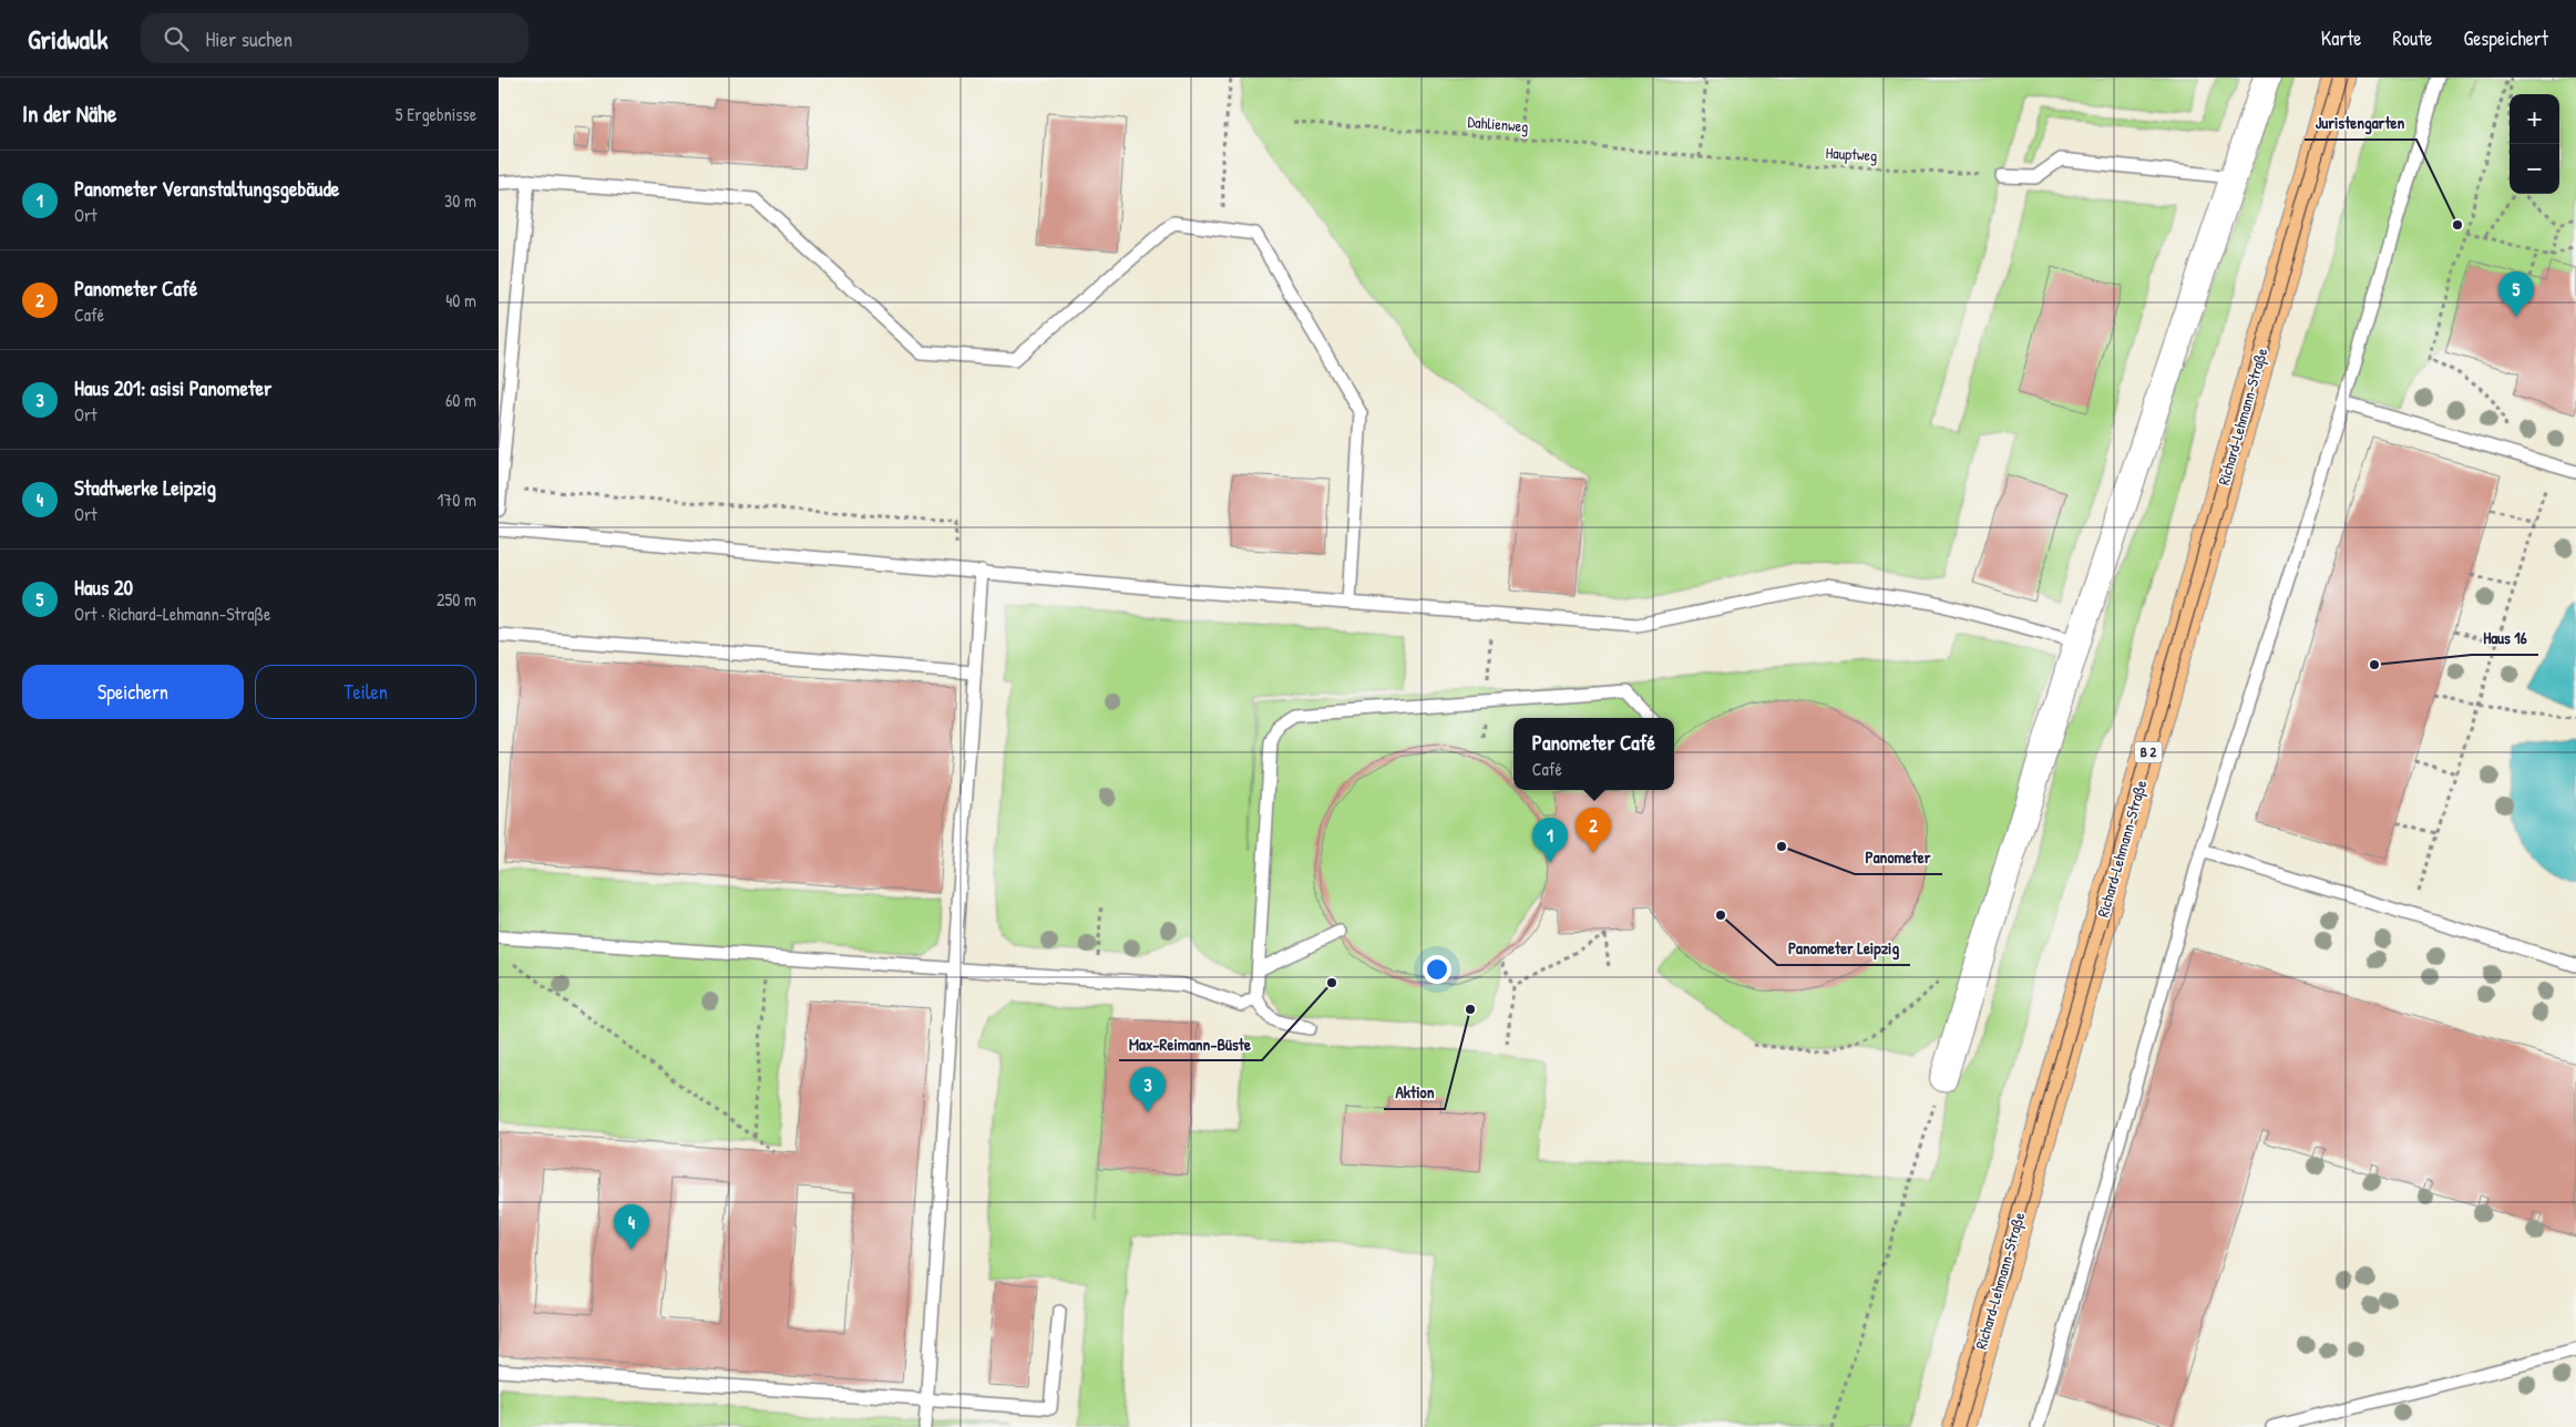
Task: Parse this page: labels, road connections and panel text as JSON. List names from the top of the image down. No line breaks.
{"streets":{"main road":["Richard-Lehmann-Straße","B 2"],"path":["Dahlienweg","Hauptweg"]},"crossings":[["Dahlienweg","Hauptweg"]],"places":["Juristengarten","Haus 16","Panometer","Panometer Leipzig","Max-Reimann-Büste","Aktion"],"page":{"header":"Gridwalk","search":"Hier suchen","nav":["Karte","Route","Gespeichert"],"heading":["In der Nähe","5 Ergebnisse"],"map_buttons":["+","−"],"list":[{"mark":"1","name":"Panometer Veranstaltungsgebäude","note":"Ort","value":"30 m"},{"mark":"2","name":"Panometer Café","note":"Café","value":"40 m"},{"mark":"3","name":"Haus 201: asisi Panometer","note":"Ort","value":"60 m"},{"mark":"4","name":"Stadtwerke Leipzig","note":"Ort","value":"170 m"},{"mark":"5","name":"Haus 20","note":"Ort · Richard-Lehmann-Straße","value":"250 m"}],"pins":["5","2","1","3","4"],"buttons":["Speichern","Teilen"],"popup":["Panometer Café","Café"]}}
